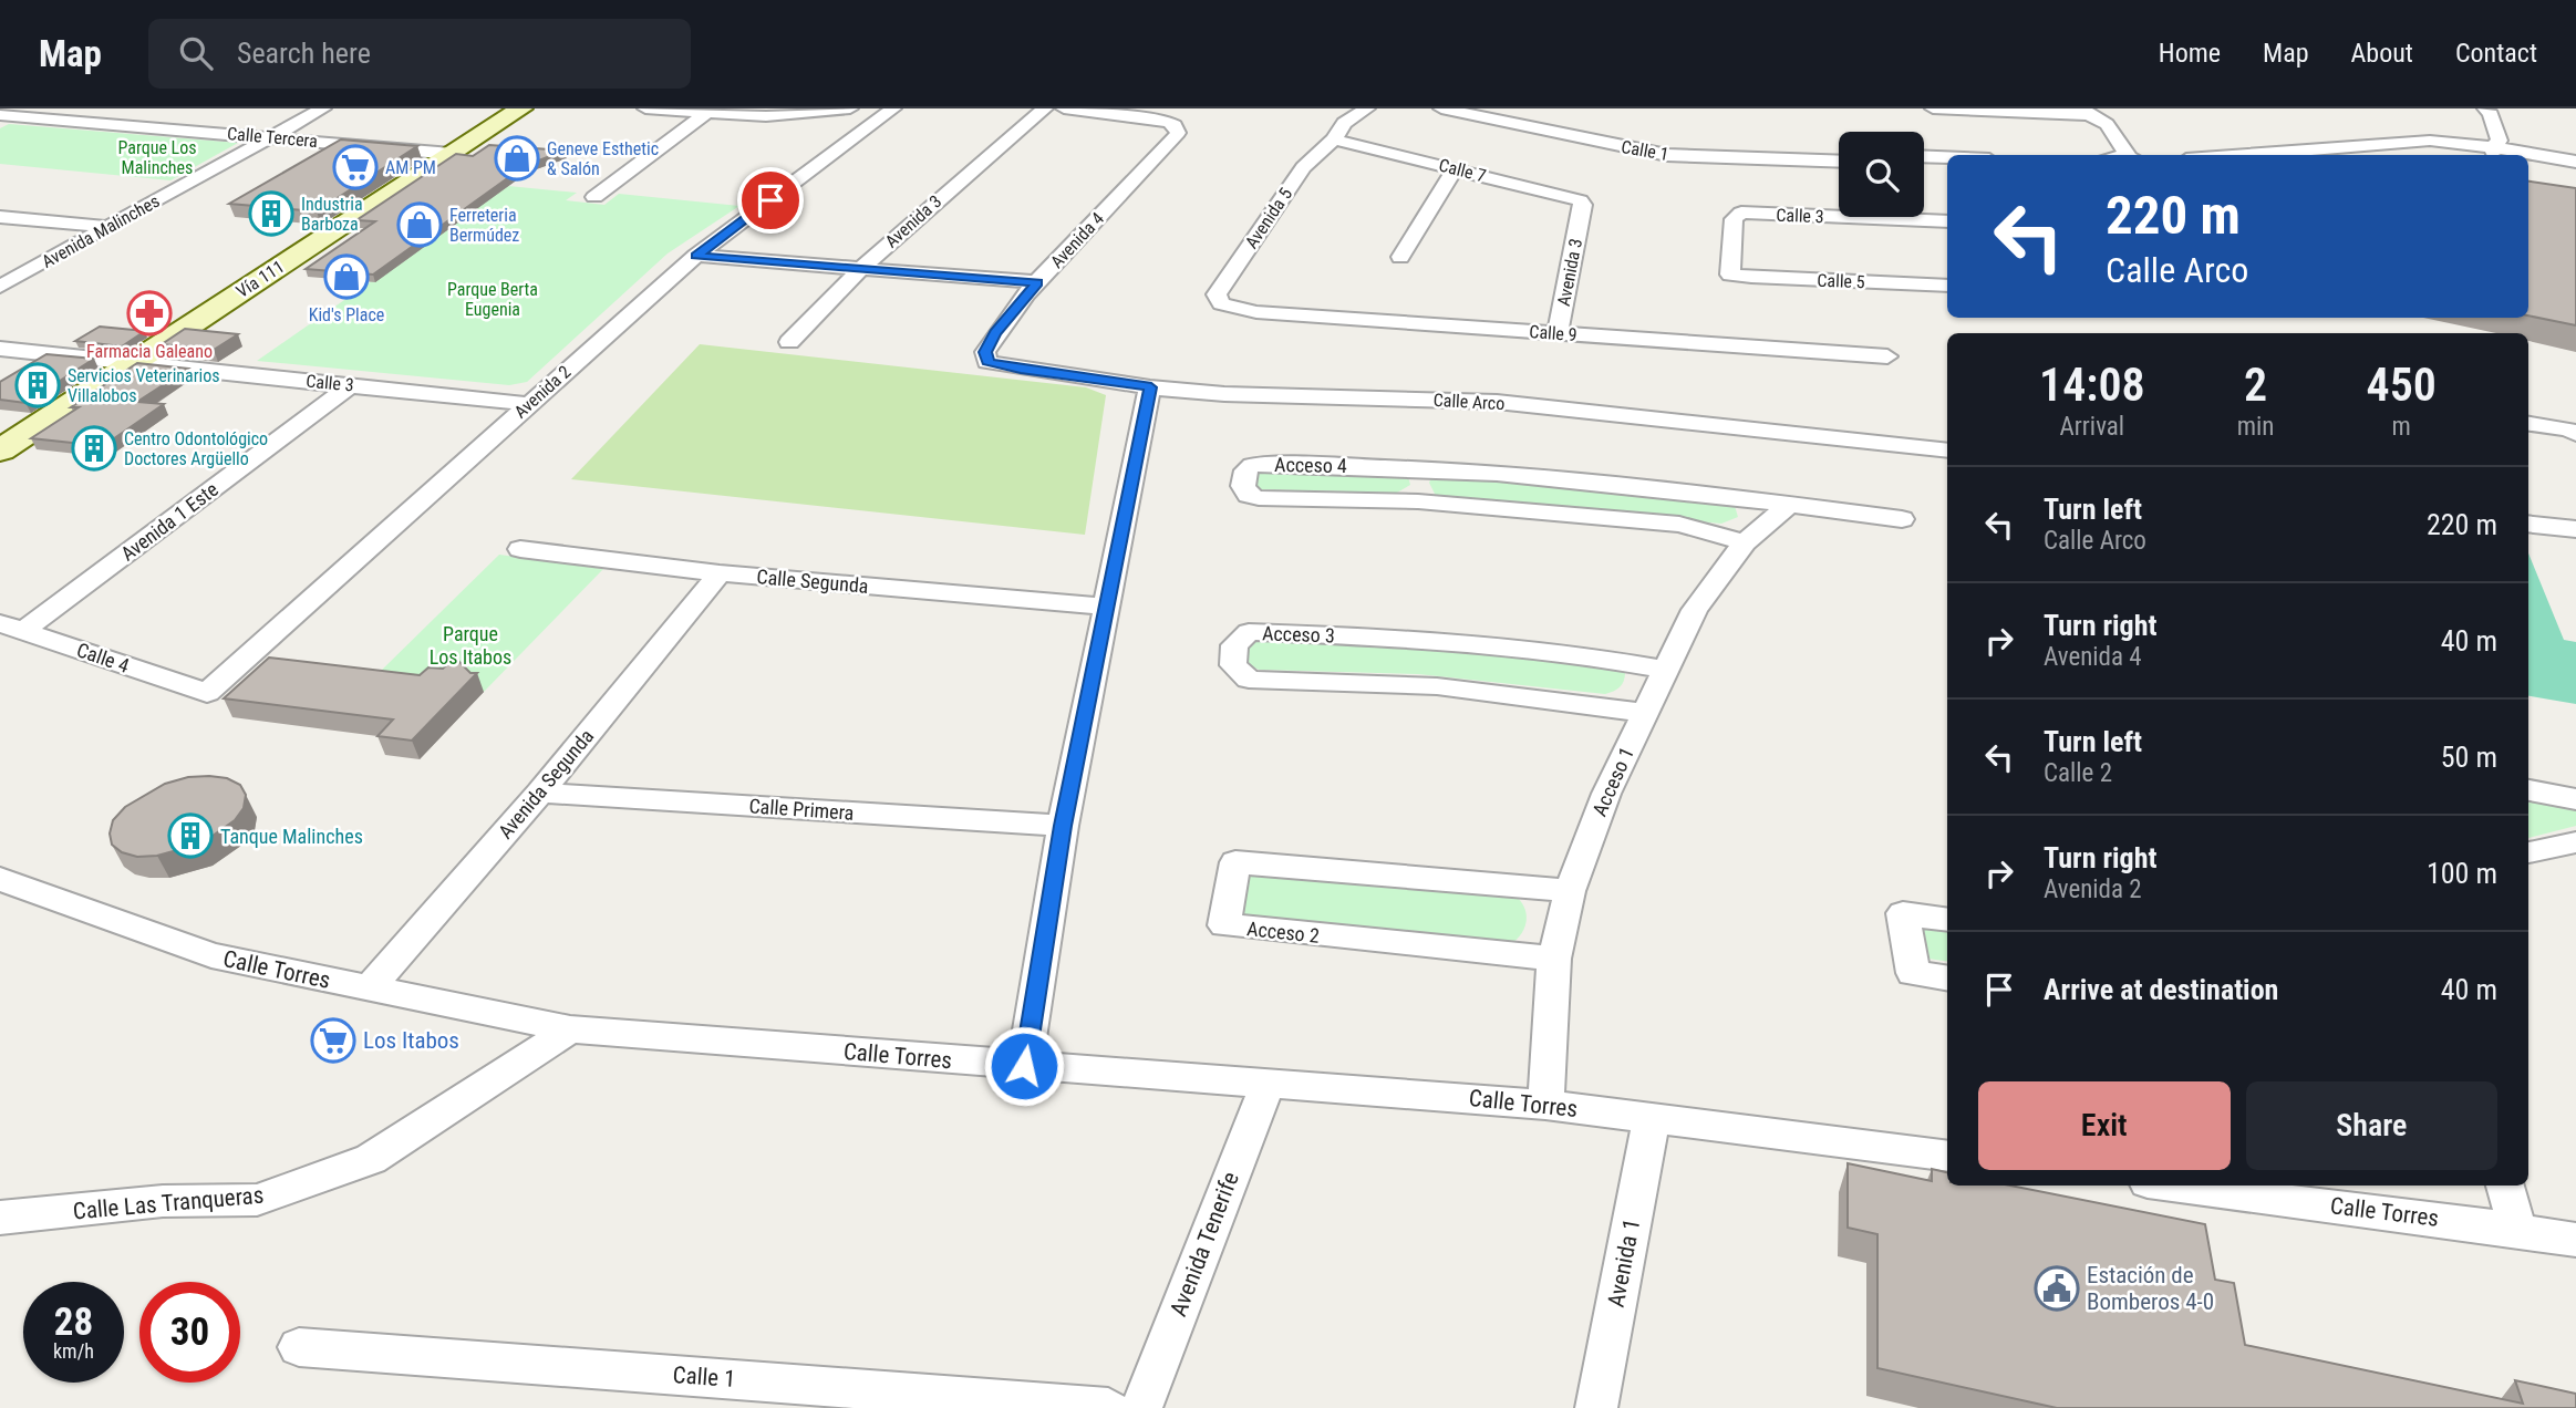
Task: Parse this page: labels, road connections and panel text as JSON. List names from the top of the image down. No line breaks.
{"streets":{"main road":["Vía 111"],"street":["Calle Tercera","Calle 1","Calle 7","Calle 3","Avenida 5","Avenida 3","Avenida Malinches","Avenida 4","Calle 5","Calle 9","Avenida 2","Calle Arco","Acceso 4","Avenida 1 Este","Calle Segunda","Acceso 3","Calle 4","Acceso 1","Avenida Segunda","Calle Primera","Acceso 2","Calle Torres","Calle Las Tranqueras","Avenida Tenerife","Avenida 1"]},"crossings":[["Calle Tercera","Avenida Malinches"],["Calle Tercera","Vía 111"],["Calle 7","Avenida 5"],["Calle 7","Avenida 3"],["Calle 3","Vía 111"],["Calle 3","Avenida 2"],["Calle 3","Avenida 1 Este"],["Avenida 5","Calle 9"],["Avenida 3","Calle 9"],["Avenida 4","Calle Arco"],["Avenida 2","Calle 4"],["Acceso 4","Acceso 1"],["Avenida 1 Este","Calle 4"],["Calle Segunda","Avenida Segunda"],["Acceso 3","Acceso 1"],["Acceso 1","Acceso 2"],["Acceso 1","Calle Torres"],["Avenida Segunda","Calle Primera"],["Avenida Segunda","Calle Torres"],["Calle Torres","Calle Las Tranqueras"],["Calle Torres","Avenida Tenerife"],["Calle Torres","Avenida 1"]],"parks":["Parque Los Malinches","Parque Berta Eugenia","Parque Los Itabos"],"places":{"shop":["Geneve Esthetic & Salón","Ferreteria Bermúdez","Kid's Place"],"supermarket":["AM PM","Los Itabos"],"building":["Industria Barboza","Servicios Veterinarios Villalobos","Centro Odontológico Doctores Argüello","Tanque Malinches"],"pharmacy":["Farmacia Galeano"],"public building":["Estación de Bomberos 4-0"]},"page":{"header":"Map","search":"Search here","nav":["Home","Map","About","Contact"],"turn":["220 m","Calle Arco"],"eta":["14:08","Arrival","2","min","450","m"],"list":[{"name":"Turn left","note":"Calle Arco","value":"220 m"},{"name":"Turn right","note":"Avenida 4","value":"40 m"},{"name":"Turn left","note":"Calle 2","value":"50 m"},{"name":"Turn right","note":"Avenida 2","value":"100 m"},{"name":"Arrive at destination","value":"40 m"}],"buttons":["Exit","Share"],"speed":"28 km/h","limit":"30"}}
